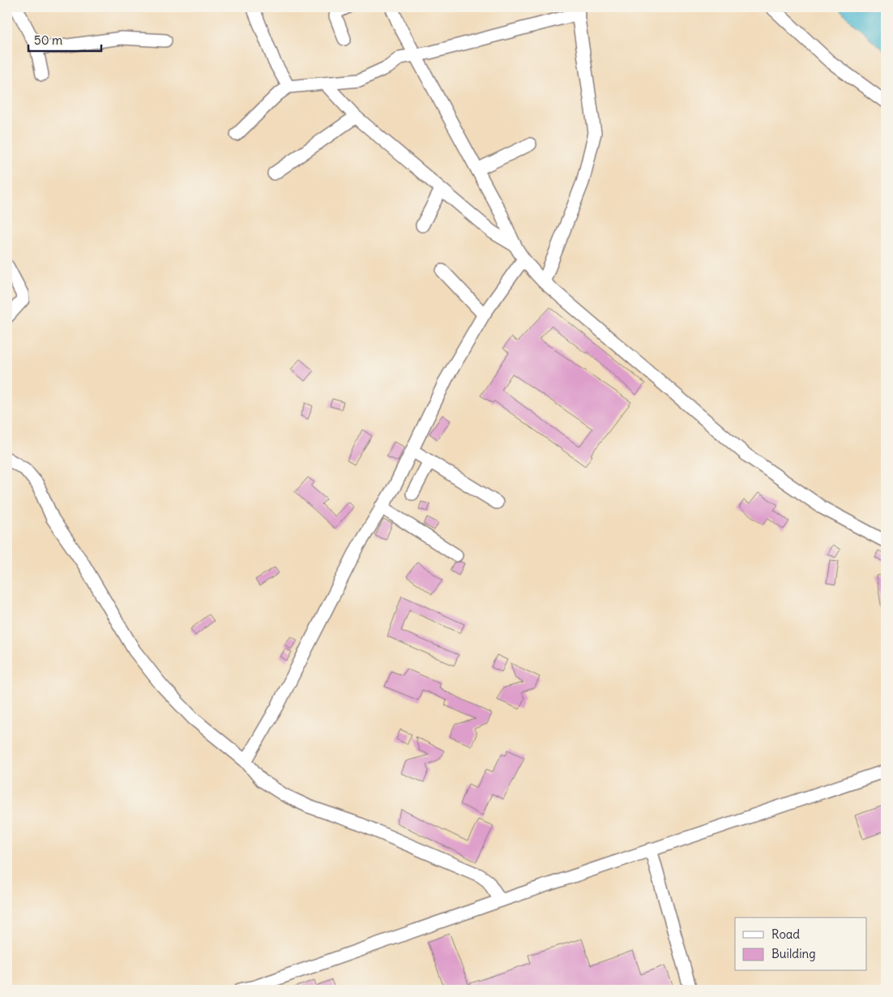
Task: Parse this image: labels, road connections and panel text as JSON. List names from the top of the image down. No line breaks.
{"legend":["Road","Building"],"scale_bar":"50 m"}
